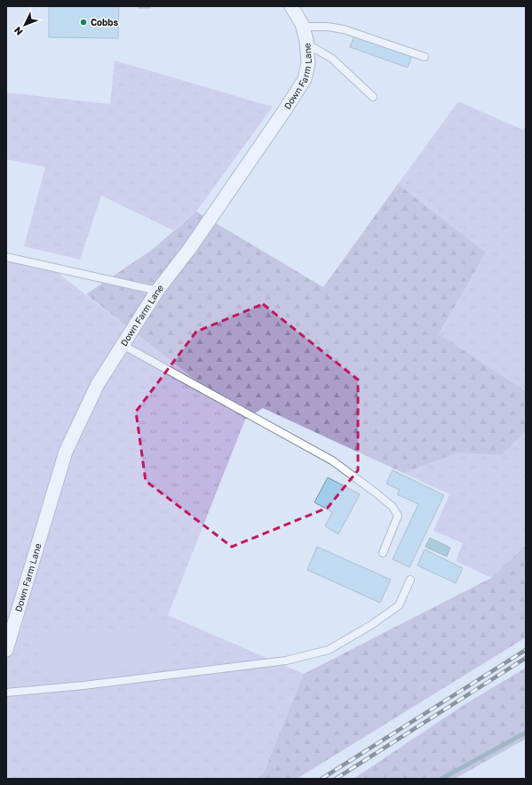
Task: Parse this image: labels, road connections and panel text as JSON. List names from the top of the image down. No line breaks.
{"streets":{"street":["Down Farm Lane"]},"places":["Cobbs"],"north":"bottom left"}
